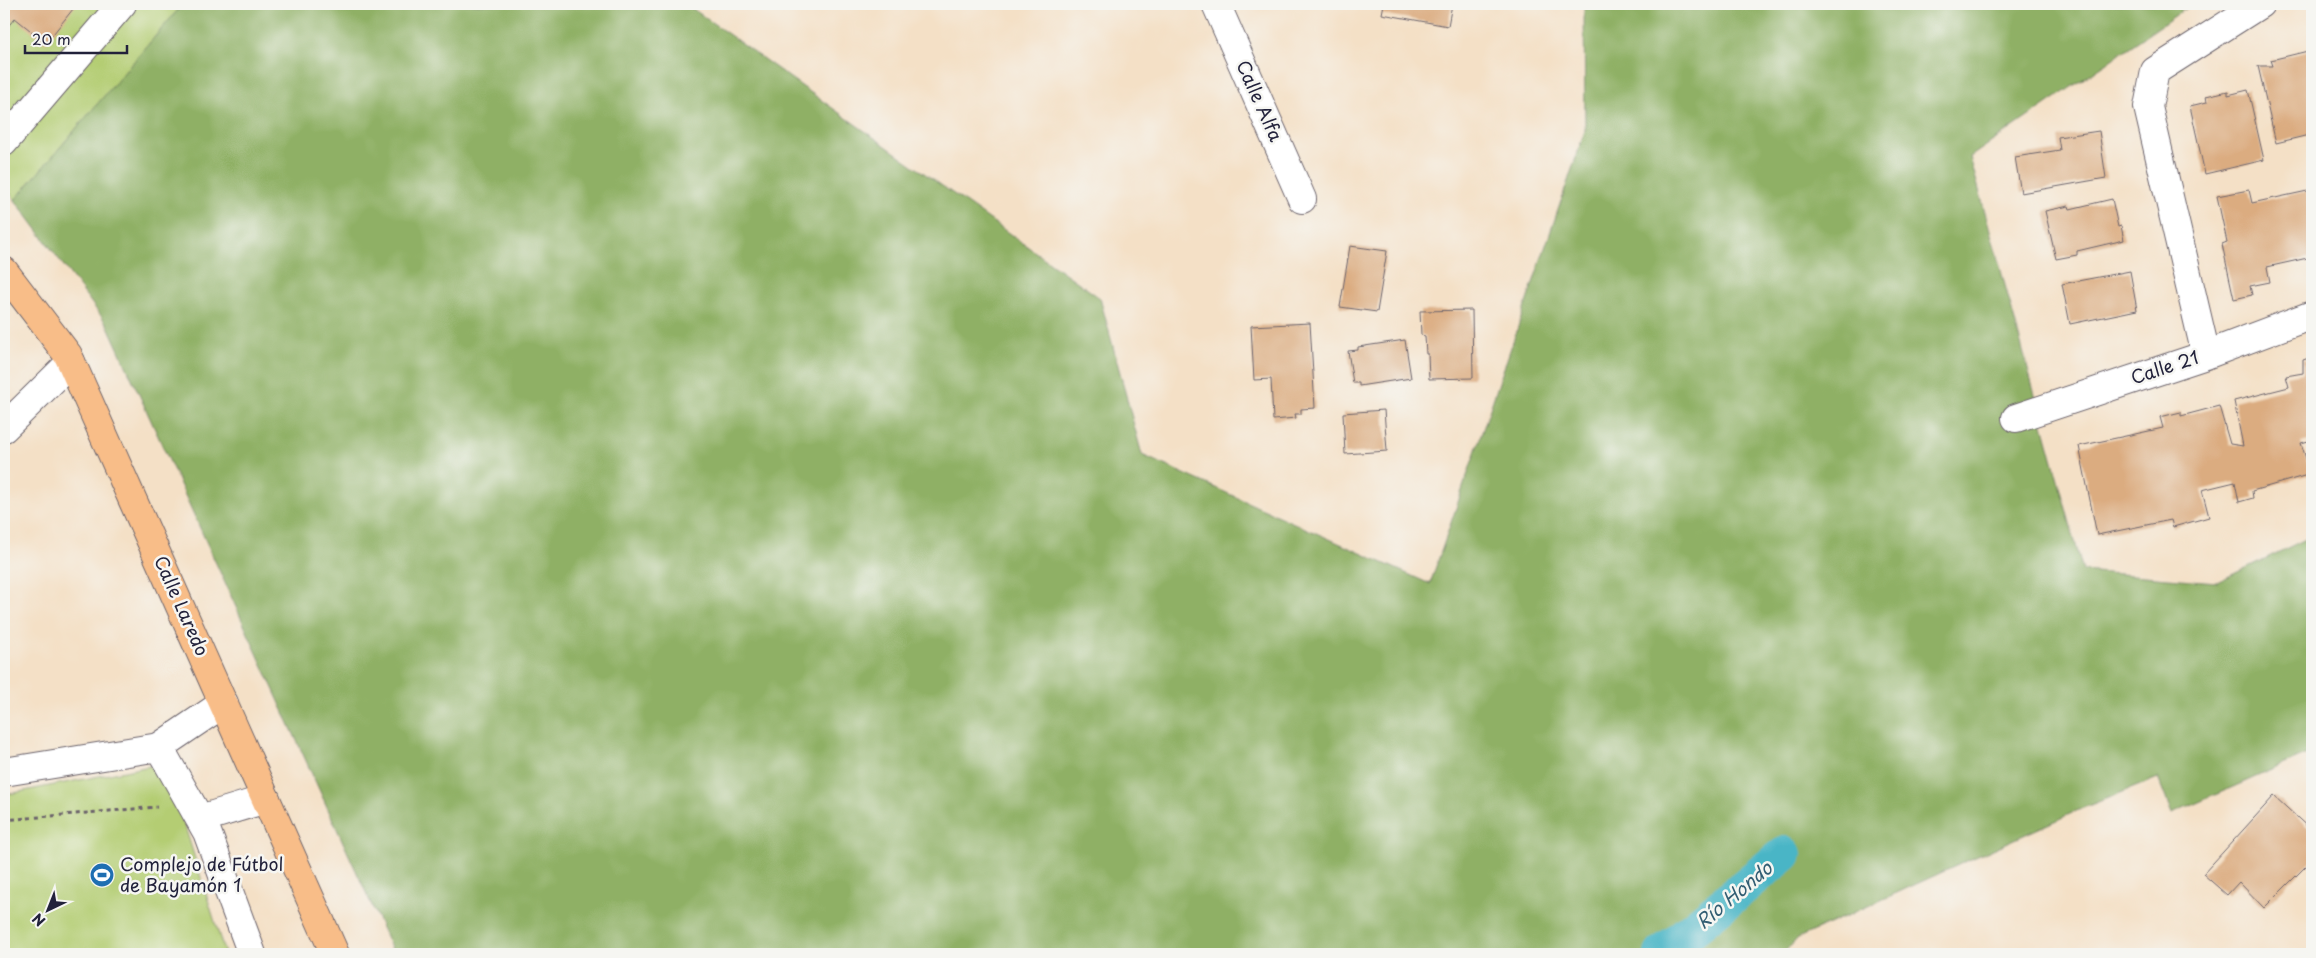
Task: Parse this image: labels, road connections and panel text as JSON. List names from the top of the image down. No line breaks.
{"streets":{"main road":["Calle Laredo"],"street":["Calle Alfa","Calle 21"]},"water":["Río Hondo"],"places":{"sports":["Complejo de Fútbol de Bayamón 1"]},"scale_bar":"20 m","north":"bottom left"}
